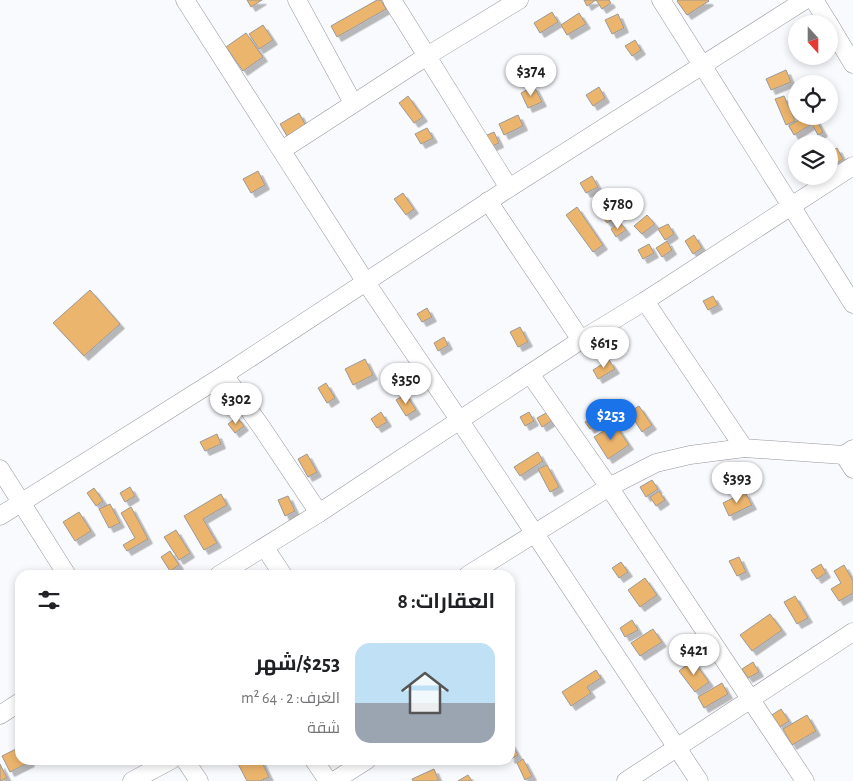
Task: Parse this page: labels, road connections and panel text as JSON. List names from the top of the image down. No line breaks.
{"north":"bottom","page":{"price":["$374","$780","$615","$350","$302","$253","$393","$421"],"heading":"العقارات: 8","list":[{"name":"$253/شهر","note":"الغرف: 2 · 64 m² · شقة"}]}}
